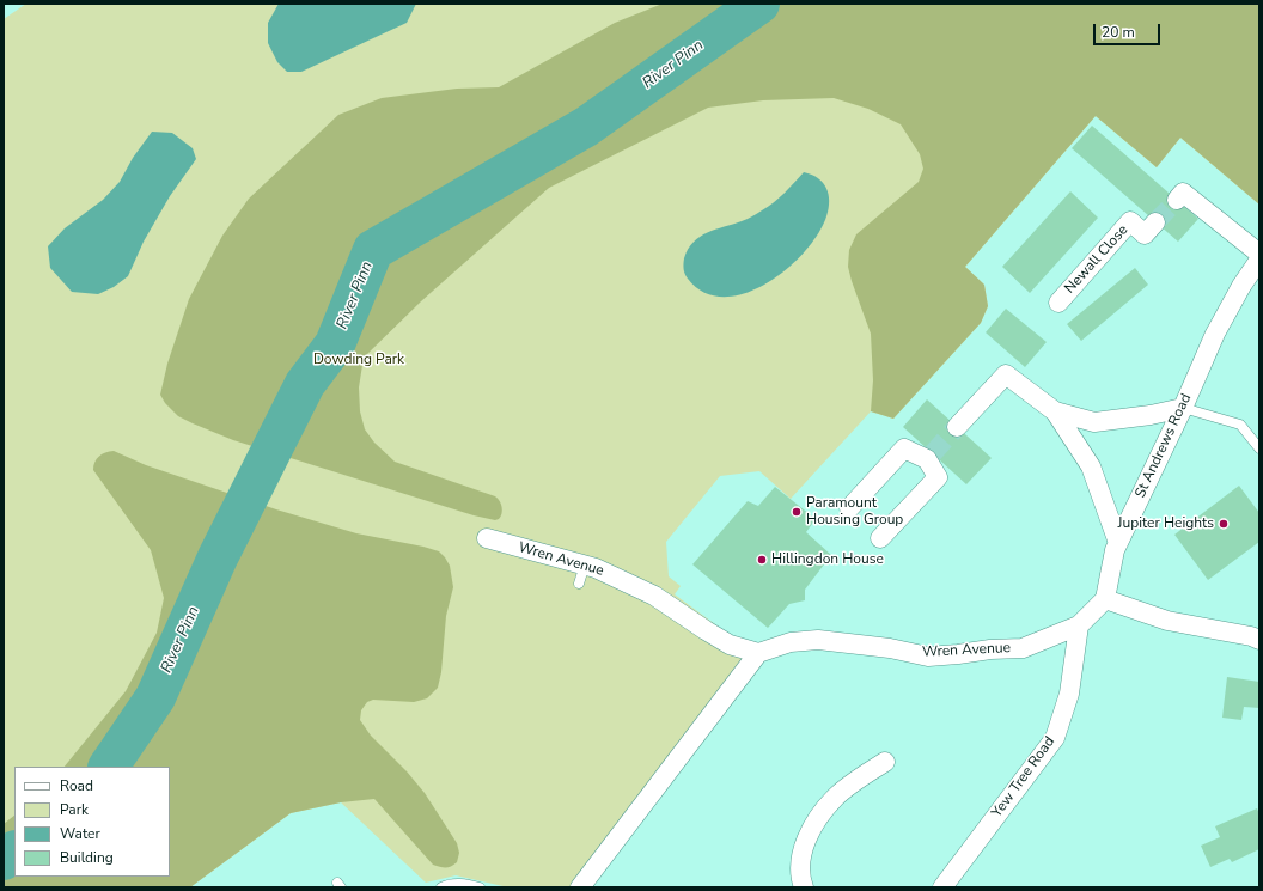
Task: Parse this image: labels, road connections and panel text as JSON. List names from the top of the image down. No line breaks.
{"streets":{"street":["Newall Close","St Andrews Road","Wren Avenue","Yew Tree Road"]},"crossings":[["St Andrews Road","Wren Avenue"],["Wren Avenue","Yew Tree Road"]],"water":["River Pinn"],"parks":["Dowding Park"],"places":["Paramount Housing Group","Jupiter Heights","Hillingdon House"],"legend":["Road","Park","Water","Building"],"scale_bar":"20 m"}
